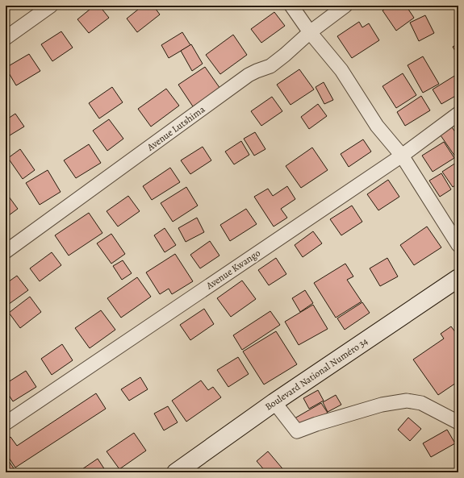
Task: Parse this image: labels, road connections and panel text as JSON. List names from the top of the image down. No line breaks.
{"streets":{"main road":["Boulevard National Numéro 34"],"street":["Avenue Lutshima","Avenue Kwango"]}}
